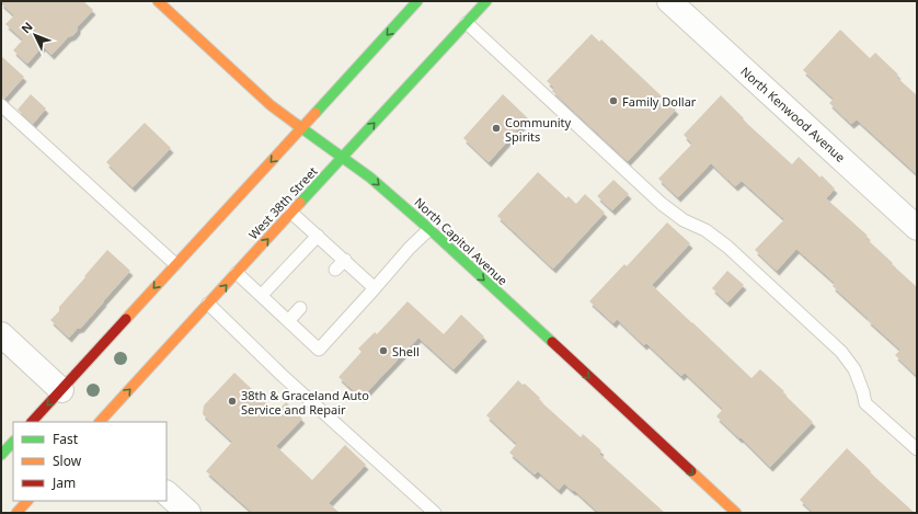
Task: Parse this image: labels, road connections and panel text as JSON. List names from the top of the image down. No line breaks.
{"streets":{"main road":["West 38th Street","North Capitol Avenue"],"street":["North Kenwood Avenue"]},"crossings":[["West 38th Street","North Capitol Avenue"]],"one_way":["North Capitol Avenue"],"places":["Family Dollar","Community Spirits","Shell","38th & Graceland Auto Service and Repair"],"legend":["Fast","Slow","Jam"],"north":"top left"}
